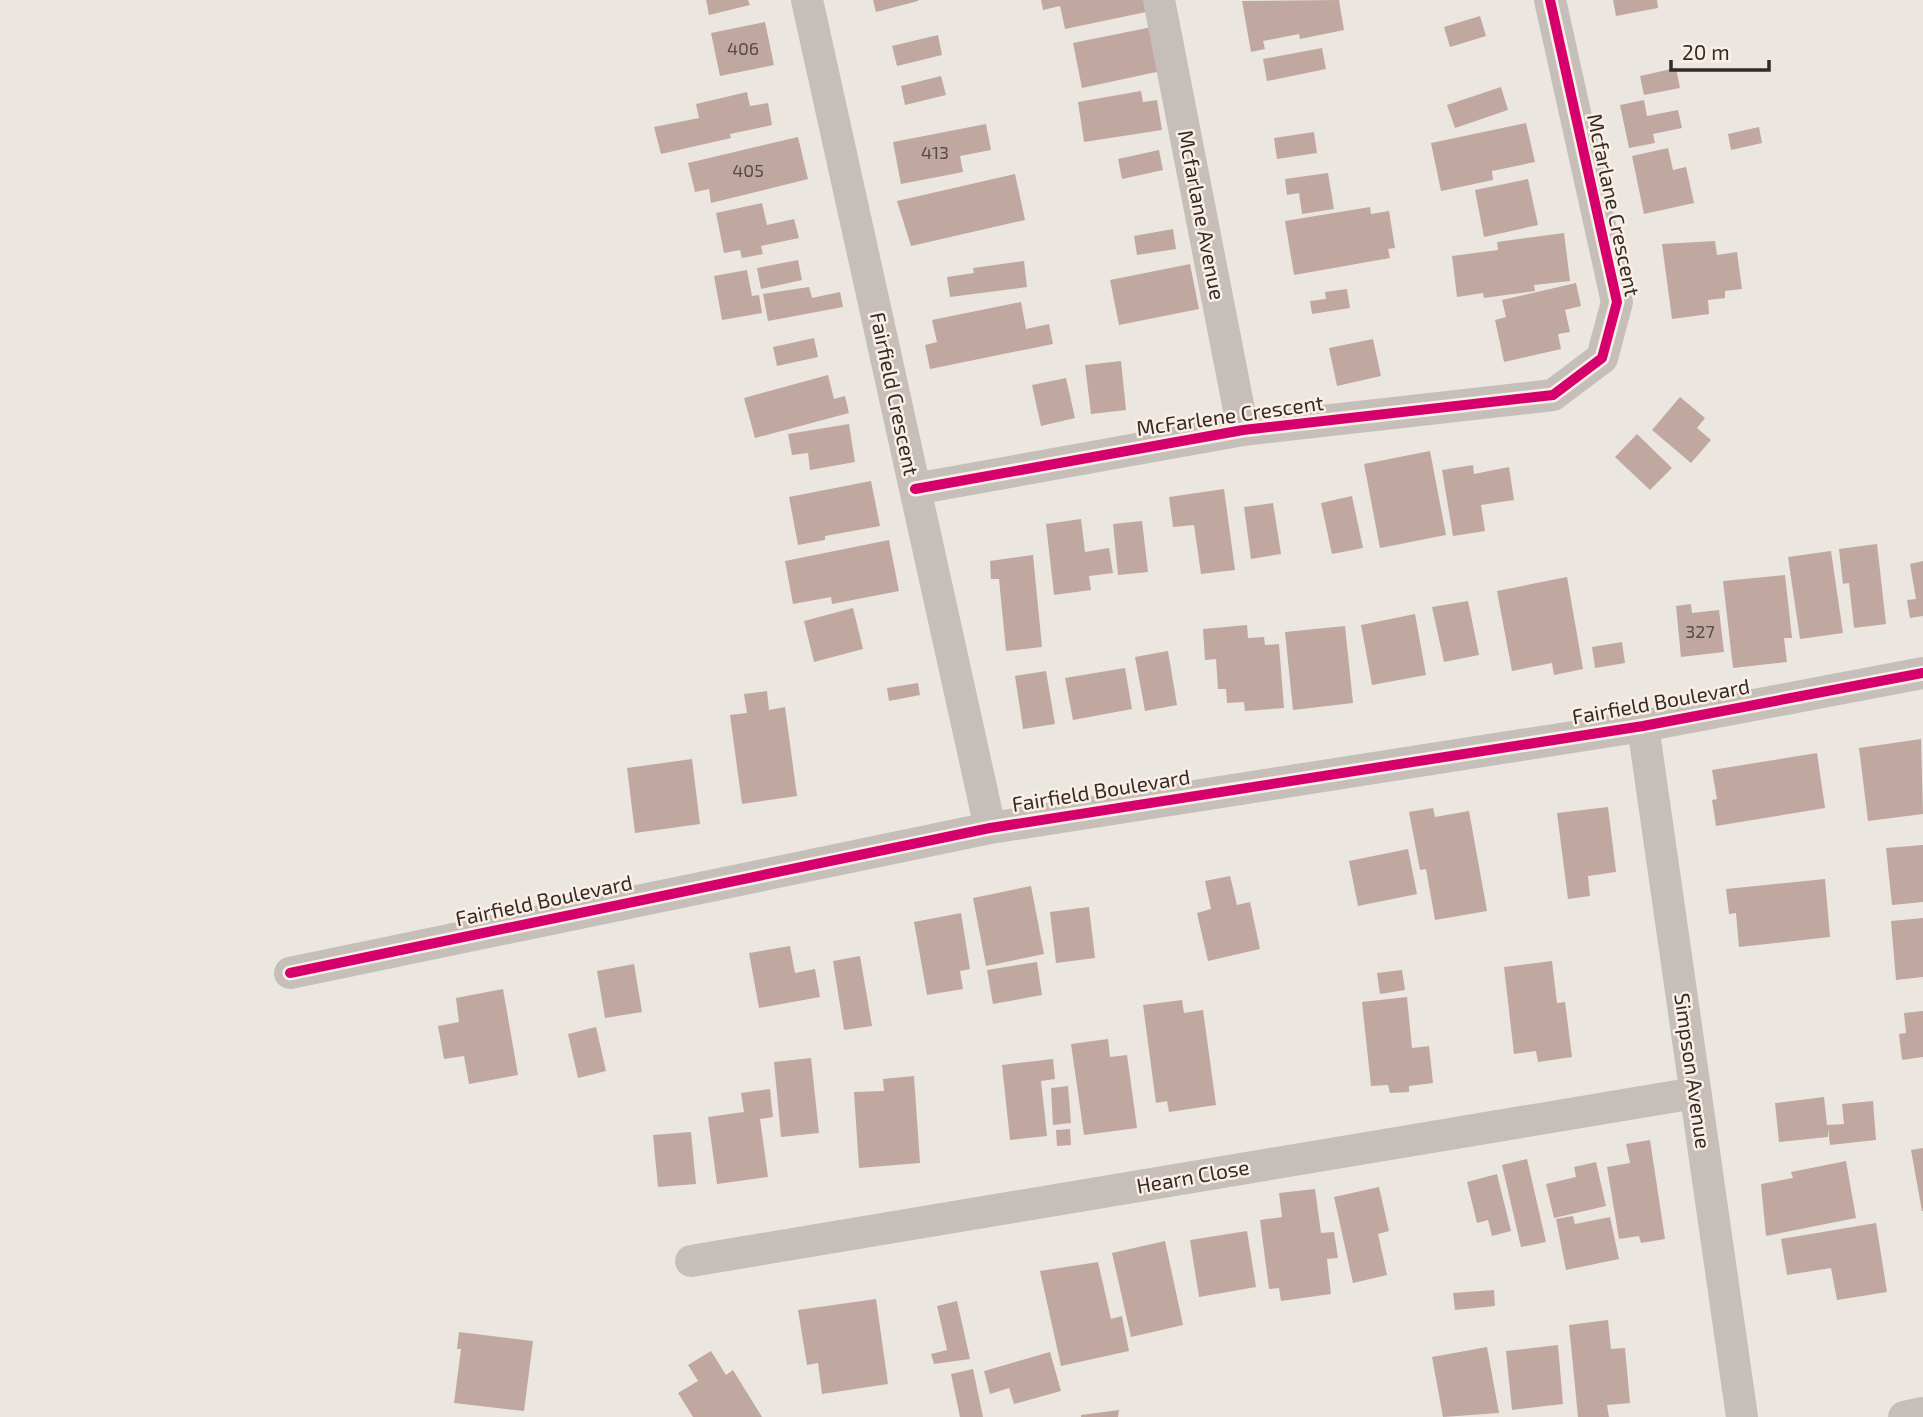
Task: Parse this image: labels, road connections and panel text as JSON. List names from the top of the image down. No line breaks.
{"streets":{"street":["Mcfarlane Crescent","Mcfarlane Avenue","Fairfield Crescent","McFarlene Crescent","Fairfield Boulevard","Simpson Avenue","Hearn Close"]},"crossings":[["Mcfarlane Crescent","McFarlene Crescent"],["Mcfarlane Avenue","McFarlene Crescent"],["Fairfield Crescent","McFarlene Crescent"],["Fairfield Crescent","Fairfield Boulevard"],["Fairfield Boulevard","Simpson Avenue"],["Simpson Avenue","Hearn Close"]],"house_numbers":["406","413","405","327"],"scale_bar":"20 m"}
